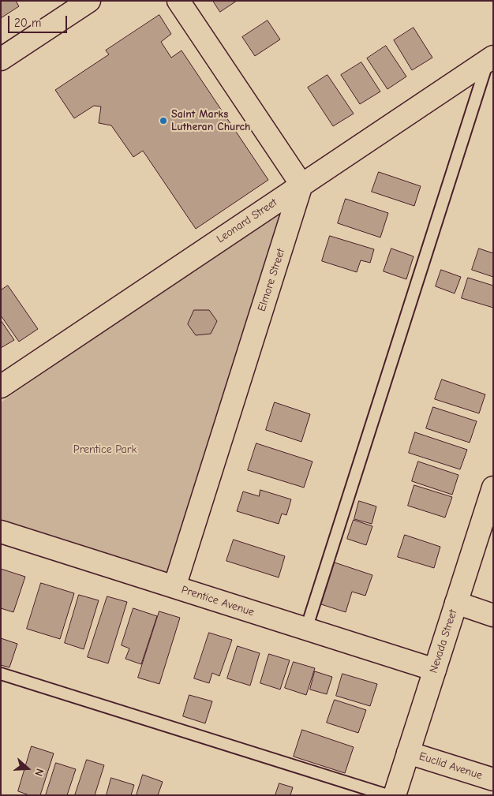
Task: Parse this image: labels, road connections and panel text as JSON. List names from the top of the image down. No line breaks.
{"streets":{"street":["Leonard Street","Elmore Street","Prentice Avenue","Nevada Street","Euclid Avenue"]},"crossings":[["Leonard Street","Elmore Street"],["Elmore Street","Prentice Avenue"],["Prentice Avenue","Nevada Street"],["Nevada Street","Euclid Avenue"]],"parks":["Prentice Park"],"places":["Saint Marks Lutheran Church"],"scale_bar":"20 m","north":"right"}
